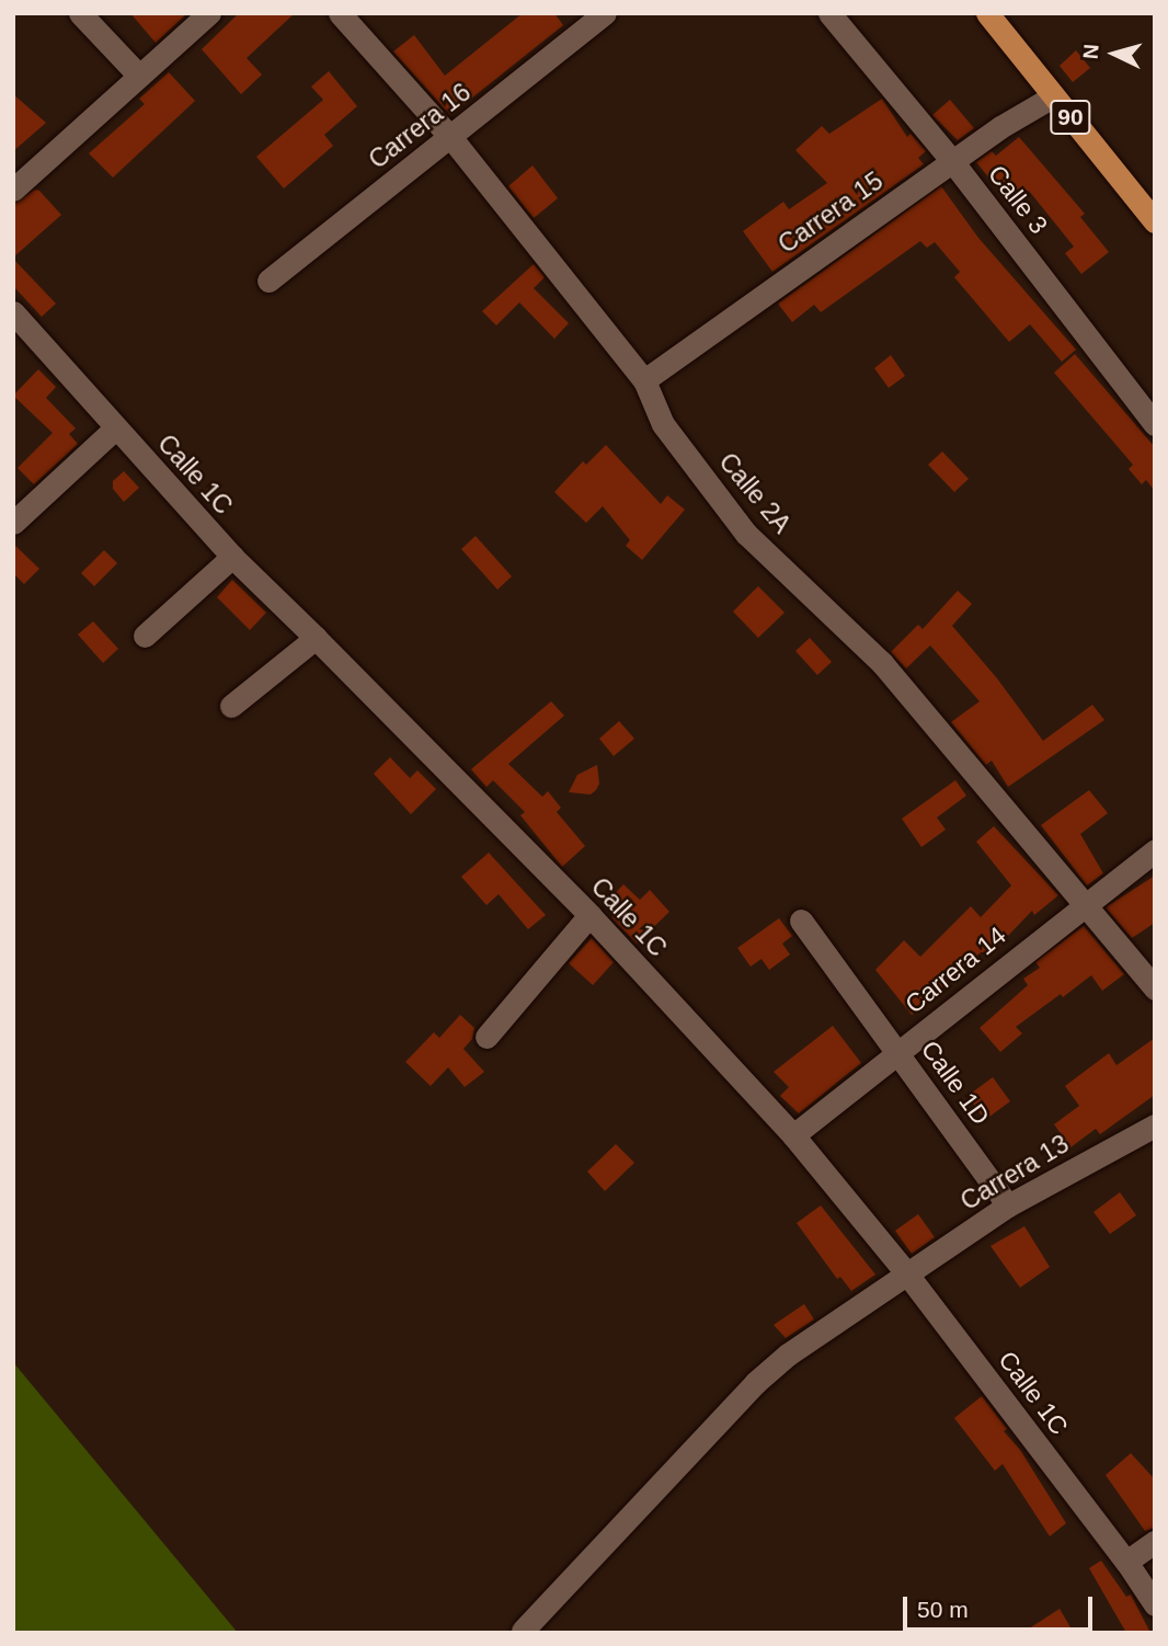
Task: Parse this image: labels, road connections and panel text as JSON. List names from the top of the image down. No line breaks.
{"streets":{"highway":["90"],"street":["Carrera 16","Calle 3","Carrera 15","Calle 1C","Calle 2A","Carrera 14","Calle 1D","Carrera 13"]},"crossings":[["90","Carrera 15"],["Carrera 16","Calle 2A"],["Calle 3","Carrera 15"],["Carrera 15","Calle 2A"],["Calle 1C","Carrera 14"],["Calle 1C","Carrera 13"],["Calle 2A","Carrera 14"],["Carrera 14","Calle 1D"],["Calle 1D","Carrera 13"]],"scale_bar":"50 m","north":"left"}
